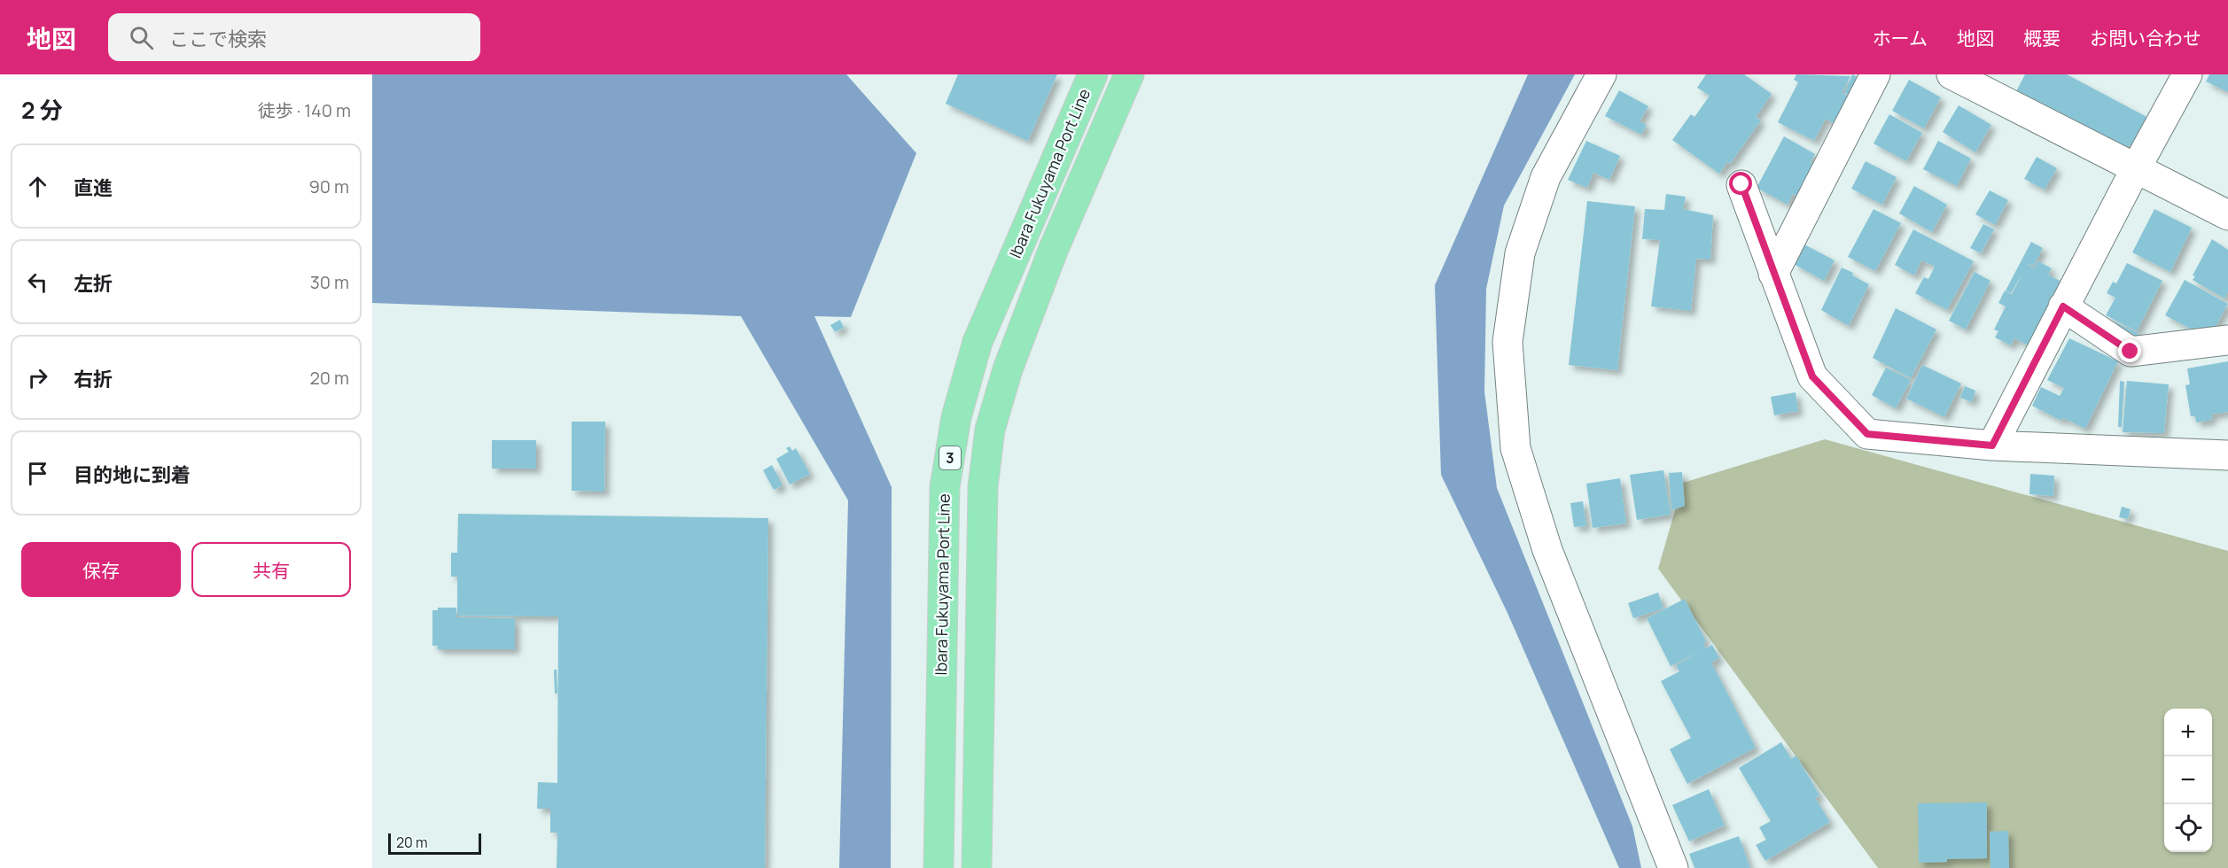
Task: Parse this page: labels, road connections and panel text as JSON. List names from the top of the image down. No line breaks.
{"streets":{"main road":["Ibara Fukuyama Port Line","3"]},"scale_bar":"20 m","page":{"header":"地図","search":"ここで検索","nav":["ホーム","地図","概要","お問い合わせ"],"heading":["2 分","徒歩 · 140 m"],"list":[["直進","90 m"],["左折","30 m"],["右折","20 m"],"目的地に到着"],"buttons":["保存","共有"],"map_buttons":["+","−"],"scale":"20 m"}}
